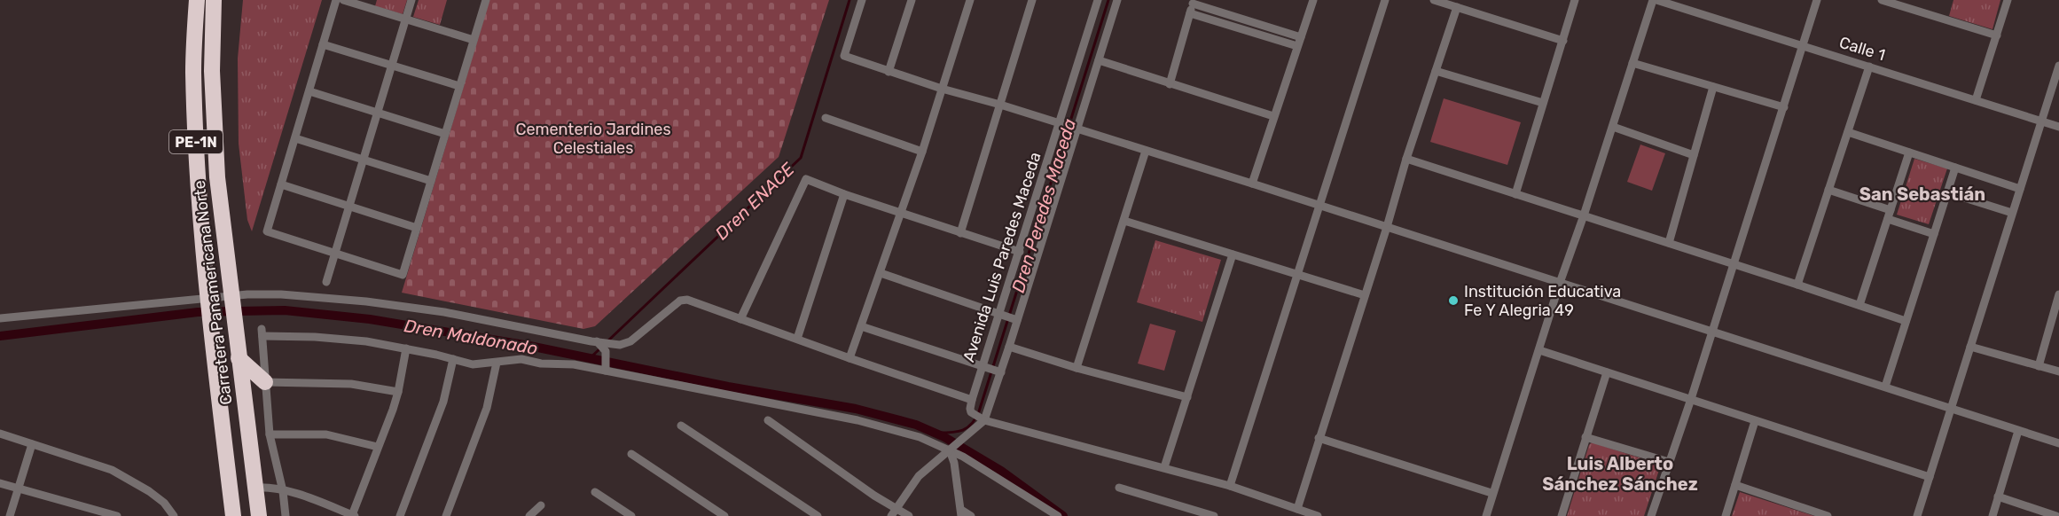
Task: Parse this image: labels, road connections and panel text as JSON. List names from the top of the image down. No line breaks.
{"streets":{"highway":["PE-1N","Carretera Panamericana Norte"],"street":["Calle 1","Avenida Luis Paredes Maceda"]},"districts":["San Sebastián","Luis Alberto Sánchez Sánchez"],"water":["Dren ENACE","Dren Peredes Maceda","Dren Maldonado"],"parks":["Cementerio Jardines Celestiales"],"places":["Institución Educativa Fe Y Alegria 49"]}
